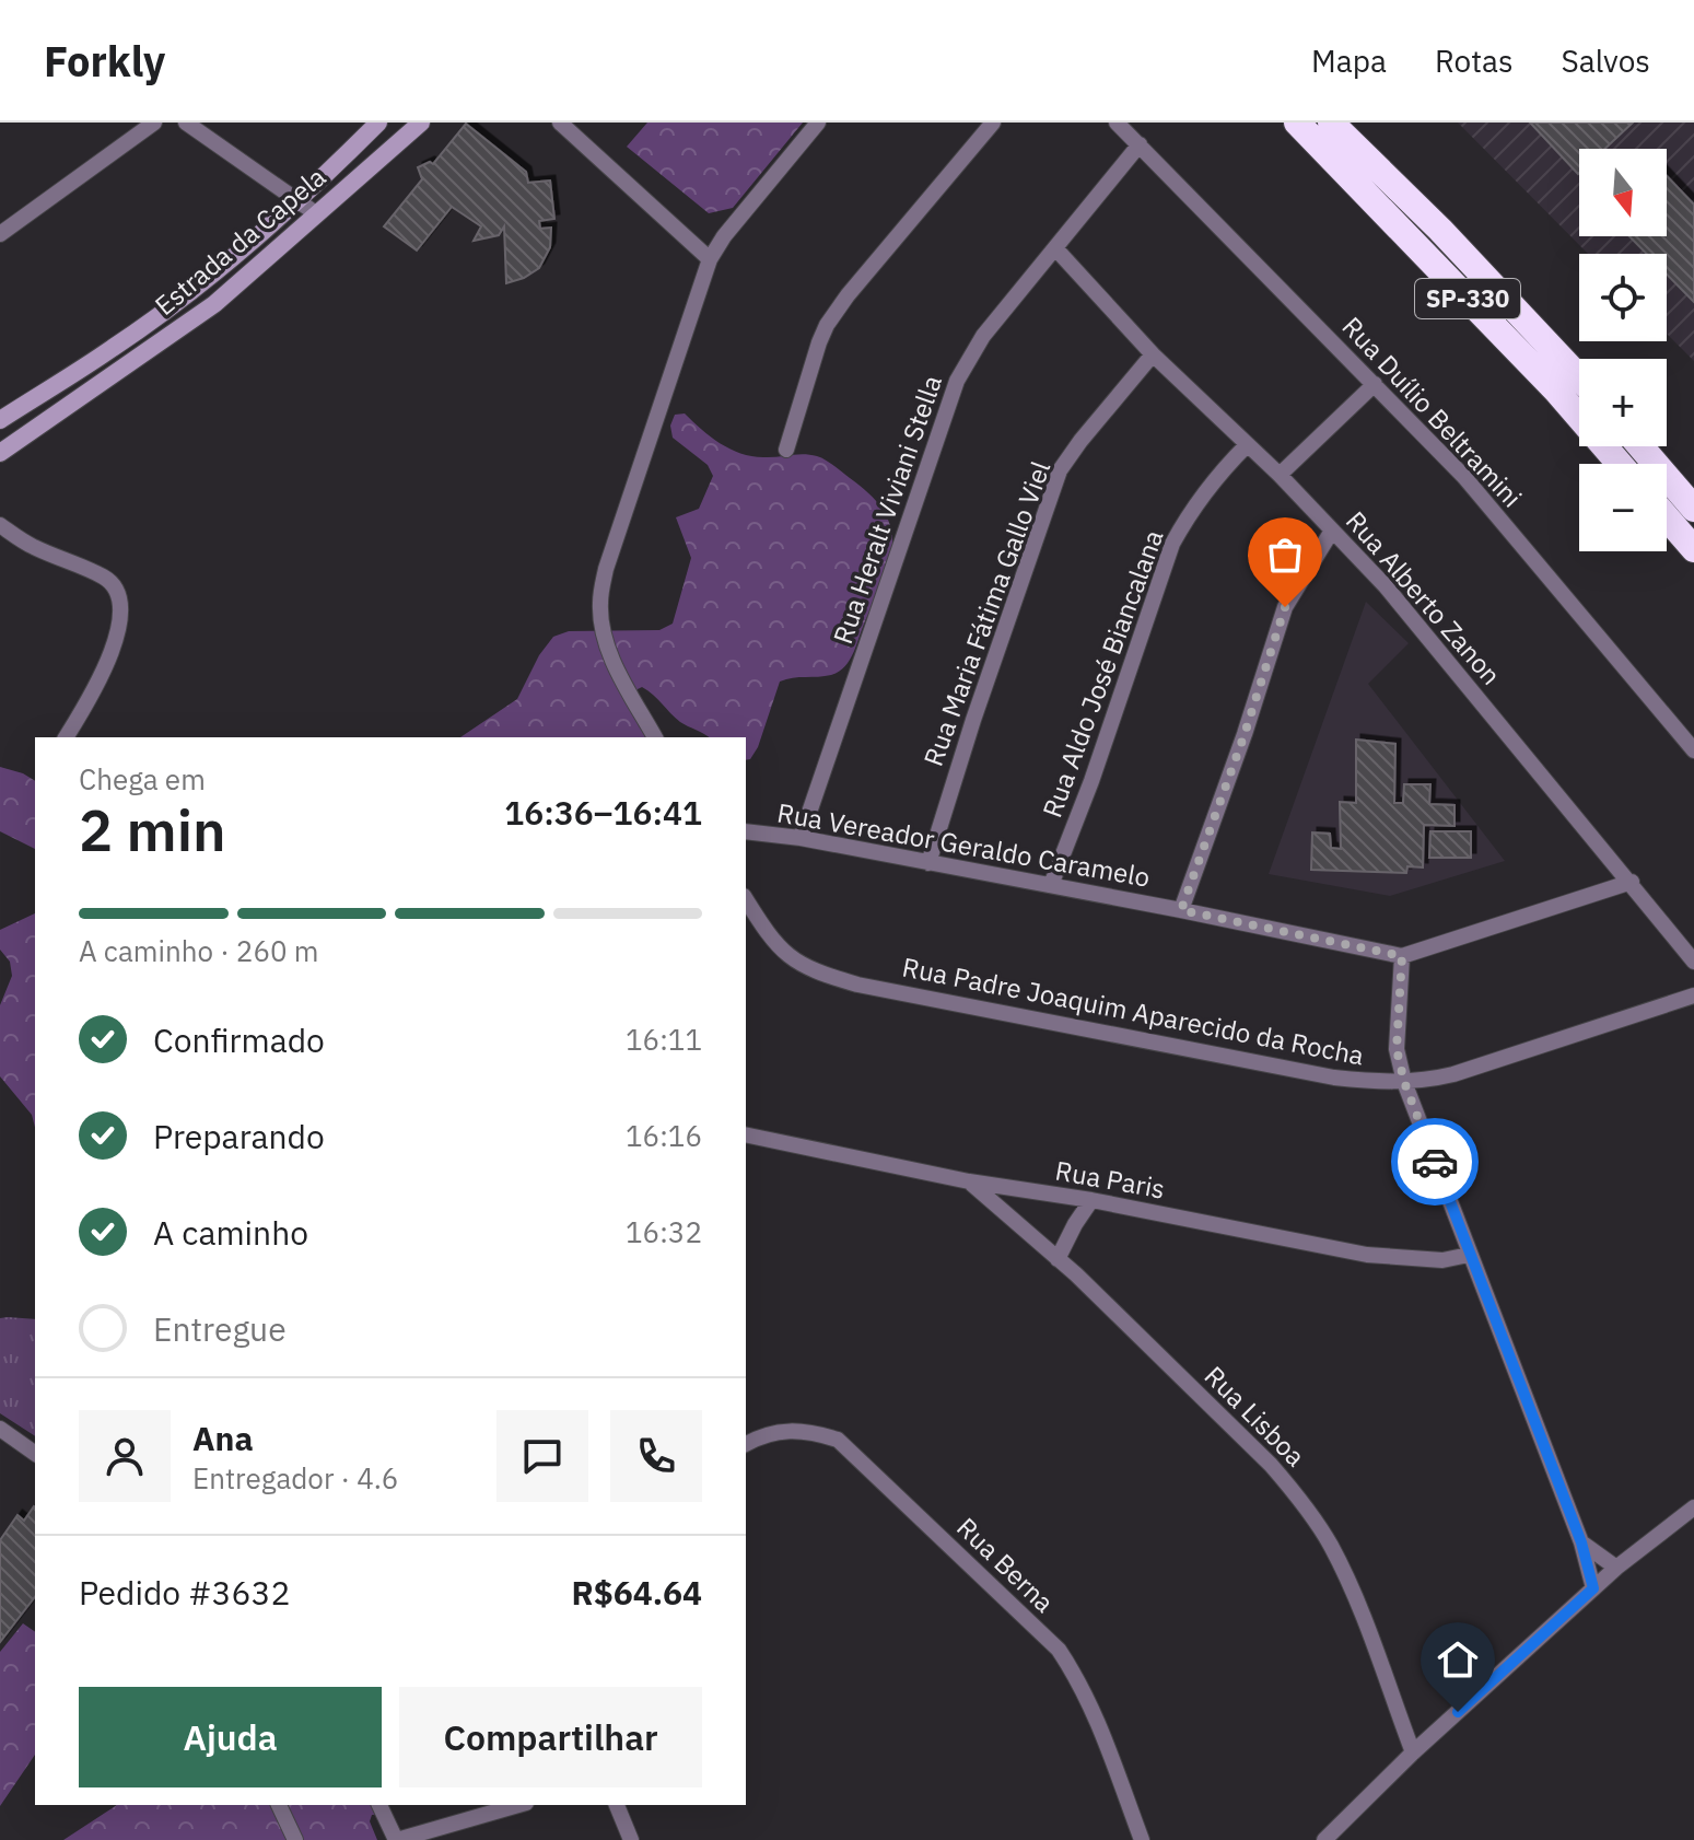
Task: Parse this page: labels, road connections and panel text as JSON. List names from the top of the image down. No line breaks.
{"streets":{"highway":["SP-330"],"main road":["Estrada da Capela"],"street":["Rua Duílio Beltramini","Rua Heralt Viviani Stella","Rua Alberto Zanon","Rua Maria Fátima Gallo Viel","Rua Aldo José Biancalana","Rua Vereador Geraldo Caramelo","Rua Padre Joaquim Aparecido da Rocha","Rua Paris","Rua Lisboa","Rua Berna"]},"crossings":[["Rua Duílio Beltramini","Rua Heralt Viviani Stella"],["Rua Heralt Viviani Stella","Rua Alberto Zanon"],["Rua Heralt Viviani Stella","Rua Vereador Geraldo Caramelo"],["Rua Alberto Zanon","Rua Maria Fátima Gallo Viel"],["Rua Alberto Zanon","Rua Aldo José Biancalana"],["Rua Alberto Zanon","Rua Vereador Geraldo Caramelo"],["Rua Maria Fátima Gallo Viel","Rua Vereador Geraldo Caramelo"],["Rua Aldo José Biancalana","Rua Vereador Geraldo Caramelo"],["Rua Paris","Rua Lisboa"]],"north":"bottom","page":{"header":"Forkly","nav":["Mapa","Rotas","Salvos"],"map_buttons":["+","−"],"heading":["2 min","Chega em","16:36–16:41"],"panel":["Ana","Entregador · 4.6","Pedido #3632","R$64.64"],"bar":"A caminho · 260 m","list":[["Confirmado","16:11"],["Preparando","16:16"],["A caminho","16:32"],"Entregue"],"buttons":["Ajuda","Compartilhar"]}}
